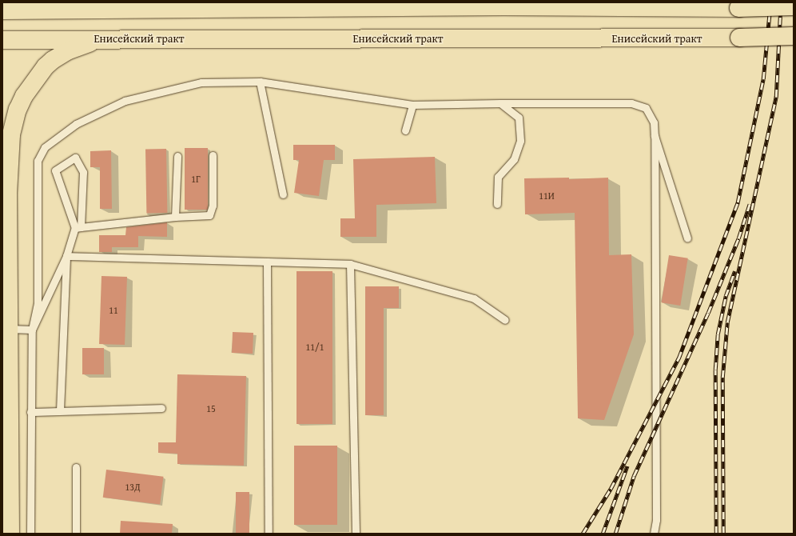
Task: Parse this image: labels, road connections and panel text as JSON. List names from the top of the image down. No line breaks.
{"streets":{"main road":["Енисейский тракт"]},"house_numbers":["1Г","11И","11","11/1","15","13Д"]}
